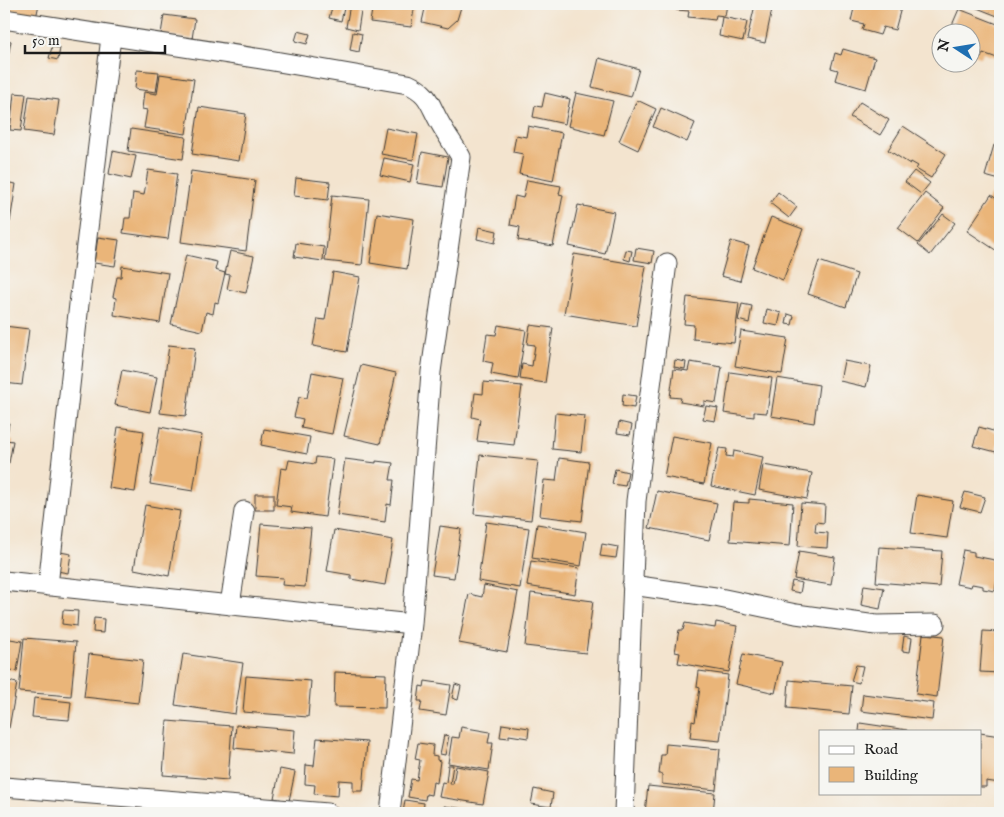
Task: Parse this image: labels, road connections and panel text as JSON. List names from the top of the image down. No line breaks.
{"legend":["Road","Building"],"scale_bar":"50 m","north":"left"}
